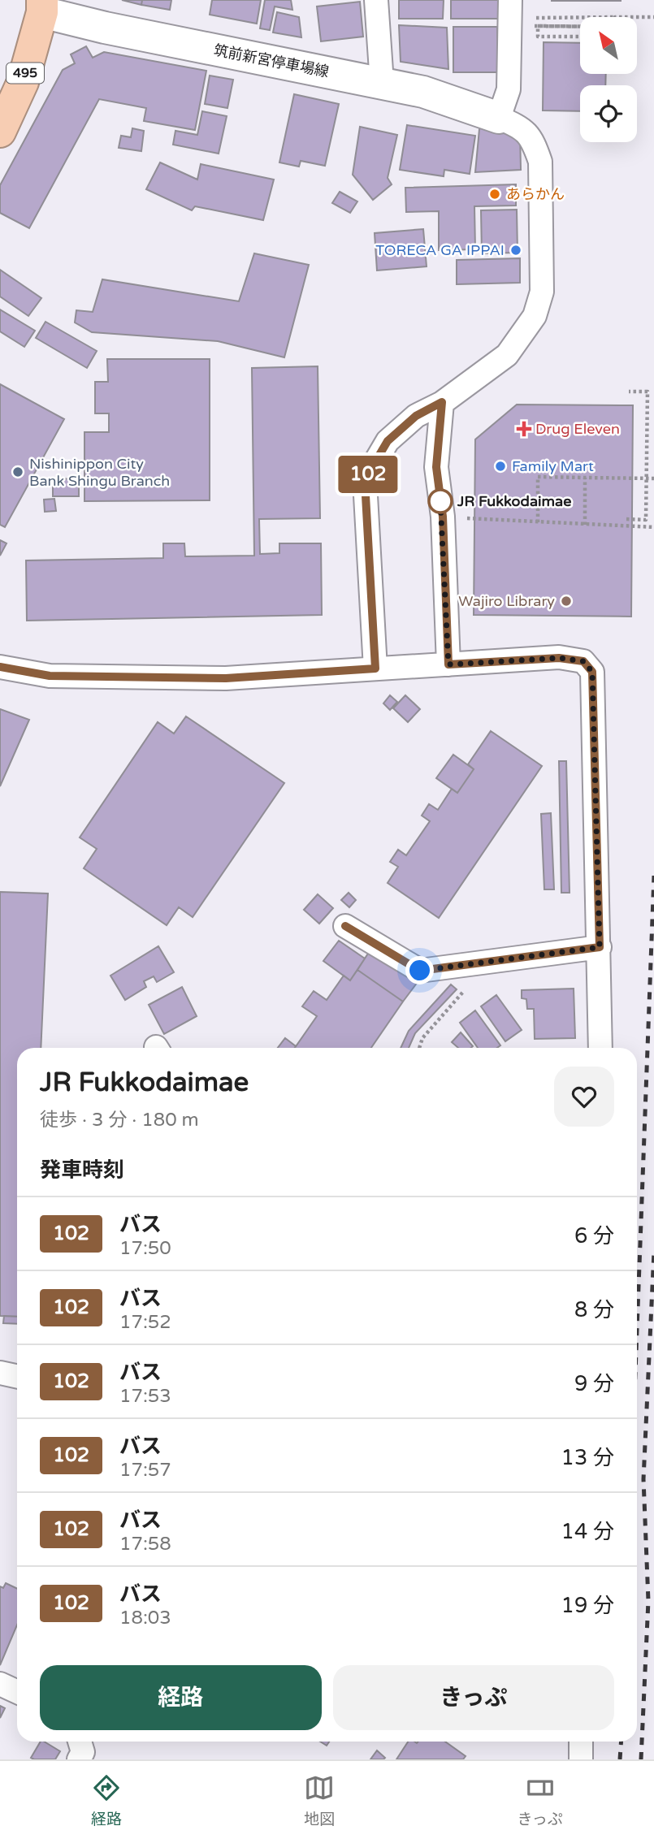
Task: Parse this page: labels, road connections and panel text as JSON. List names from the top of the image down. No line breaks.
{"streets":{"highway":["495"],"main road":["筑前新宮停車場線"]},"crossings":[["筑前新宮停車場線","495"]],"places":{"other":["あらかん","TORECA GA IPPAI","Family Mart","Nishinippon City Bank Shingu Branch","JR Fukkodaimae","Wajiro Library"],"health":["Drug Eleven"]},"lines":["bus line 102"],"north":"top left","page":{"on_map":"102","heading":[["JR Fukkodaimae","徒歩 · 3 分 · 180 m"],"発車時刻"],"list":[{"mark":"102","name":"バス","note":"17:50","value":"6 分"},{"mark":"102","name":"バス","note":"17:52","value":"8 分"},{"mark":"102","name":"バス","note":"17:53","value":"9 分"},{"mark":"102","name":"バス","note":"17:57","value":"13 分"},{"mark":"102","name":"バス","note":"17:58","value":"14 分"},{"mark":"102","name":"バス","note":"18:03","value":"19 分"}],"buttons":["経路","きっぷ"],"tabs":["経路","地図","きっぷ"]}}
